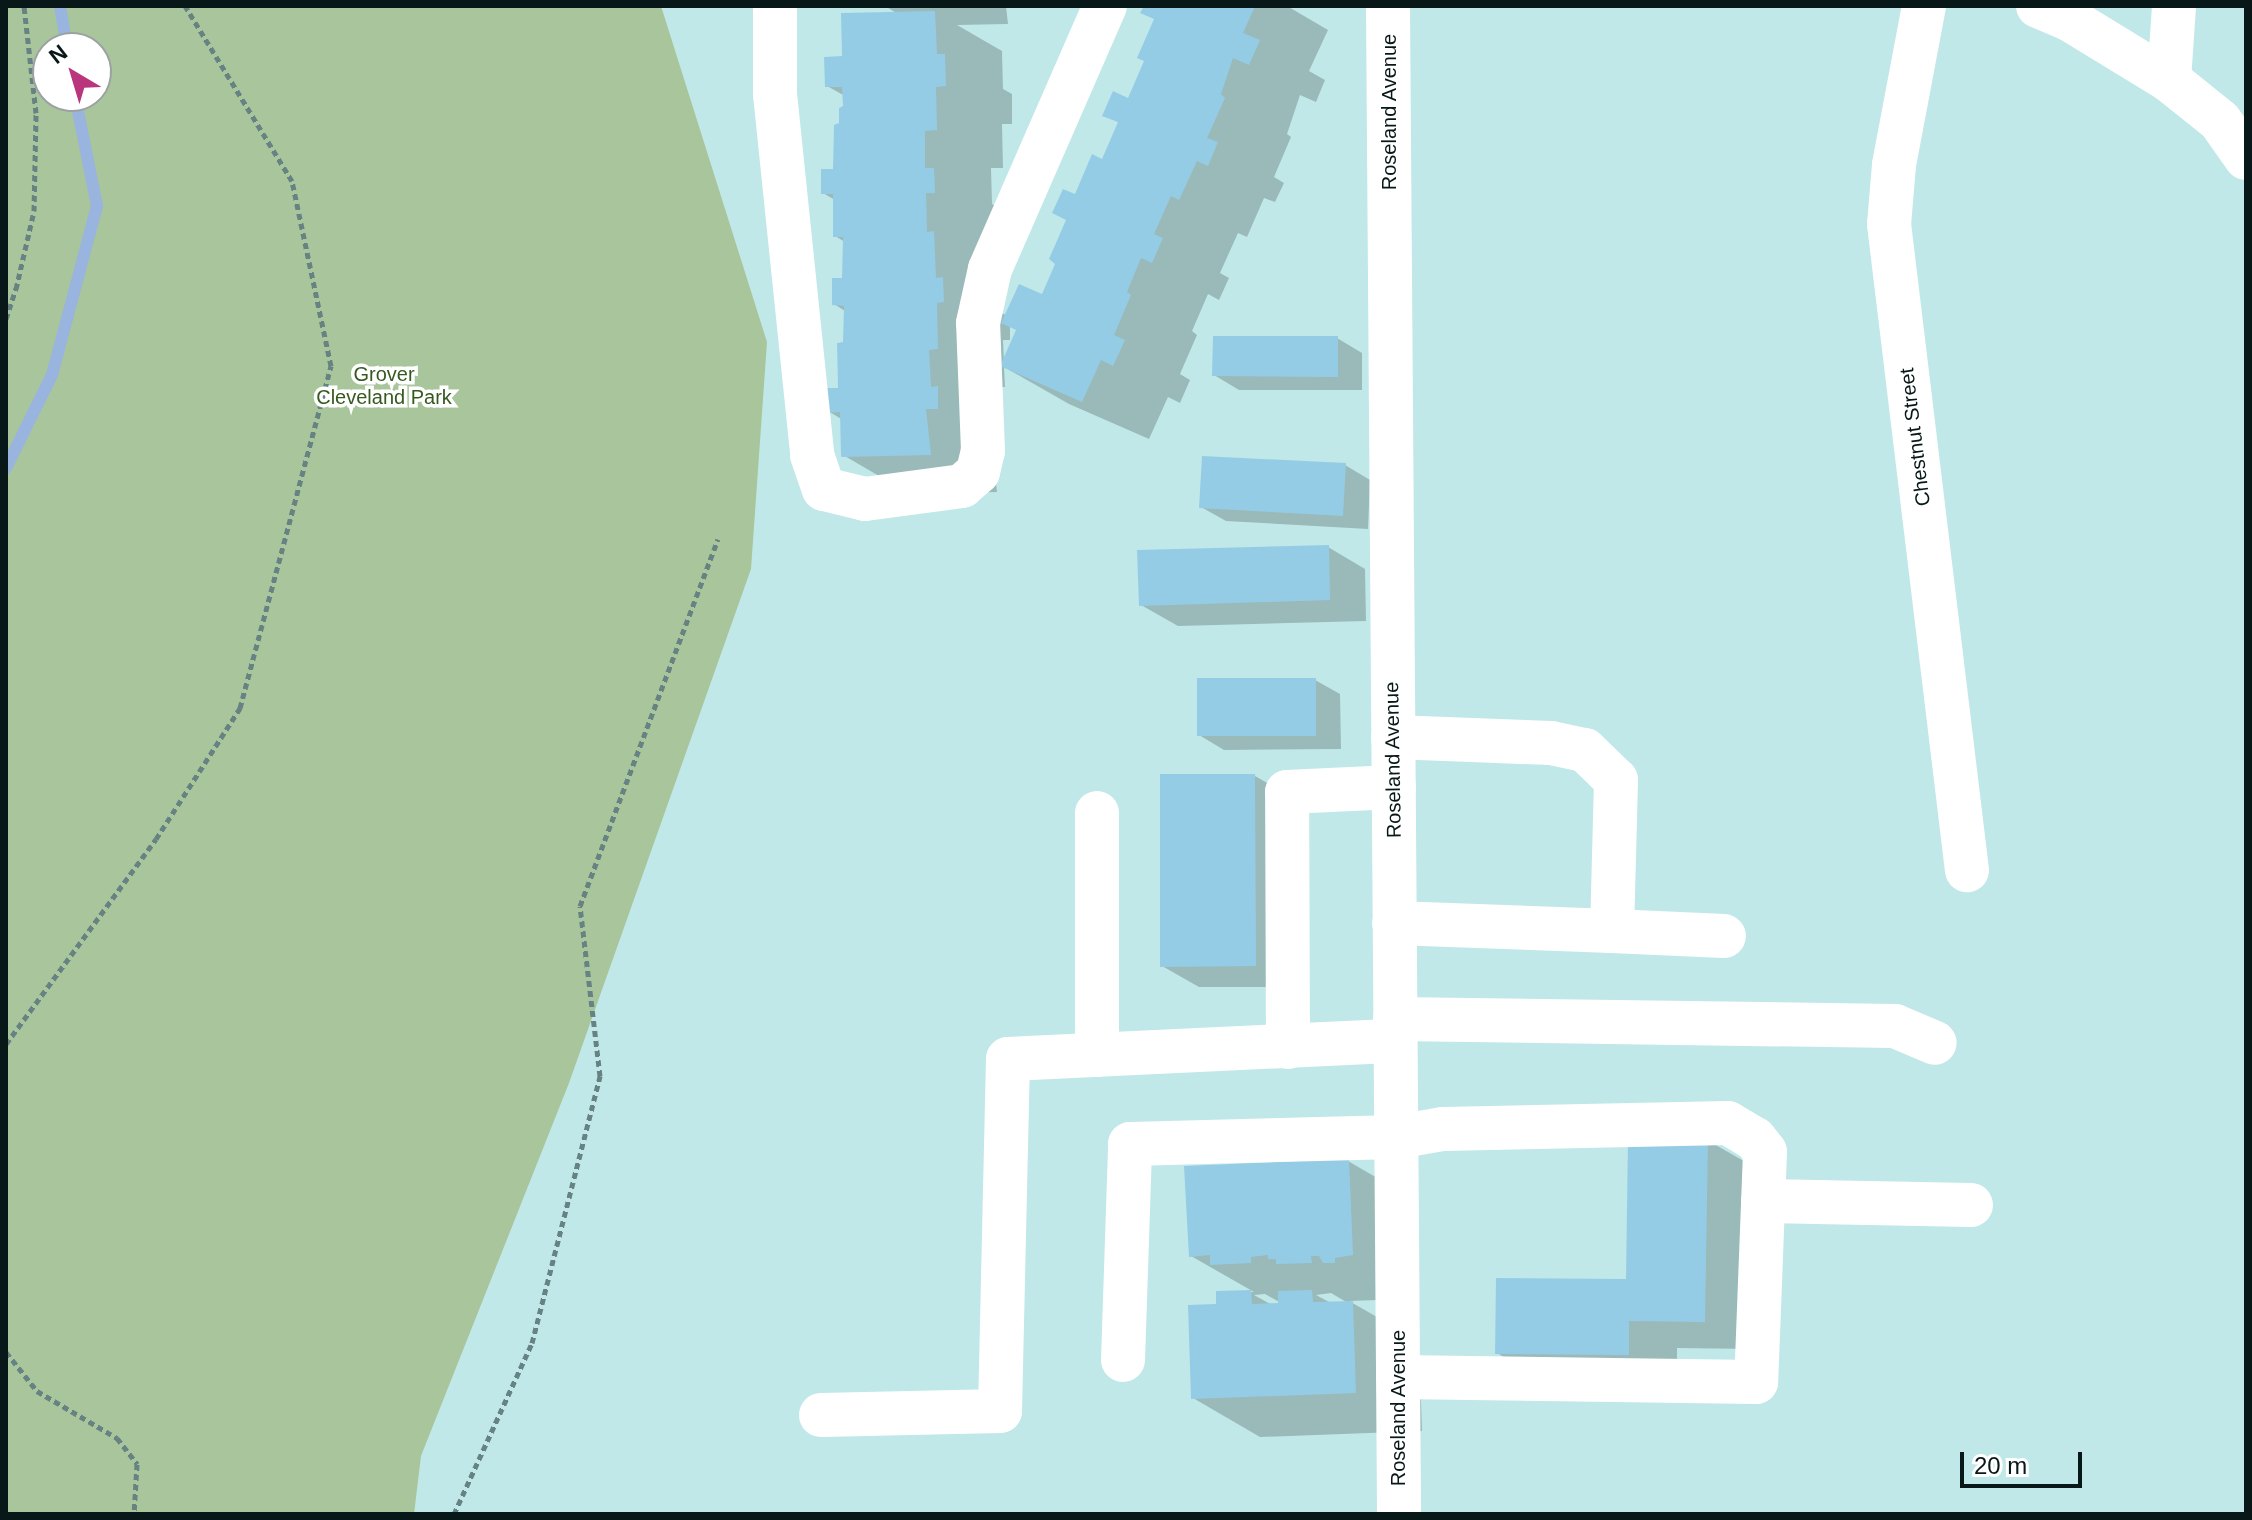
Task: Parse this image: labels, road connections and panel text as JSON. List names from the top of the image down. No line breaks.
{"streets":{"main road":["Roseland Avenue","Chestnut Street"]},"parks":["Grover Cleveland Park"],"scale_bar":"20 m","north":"top left"}
